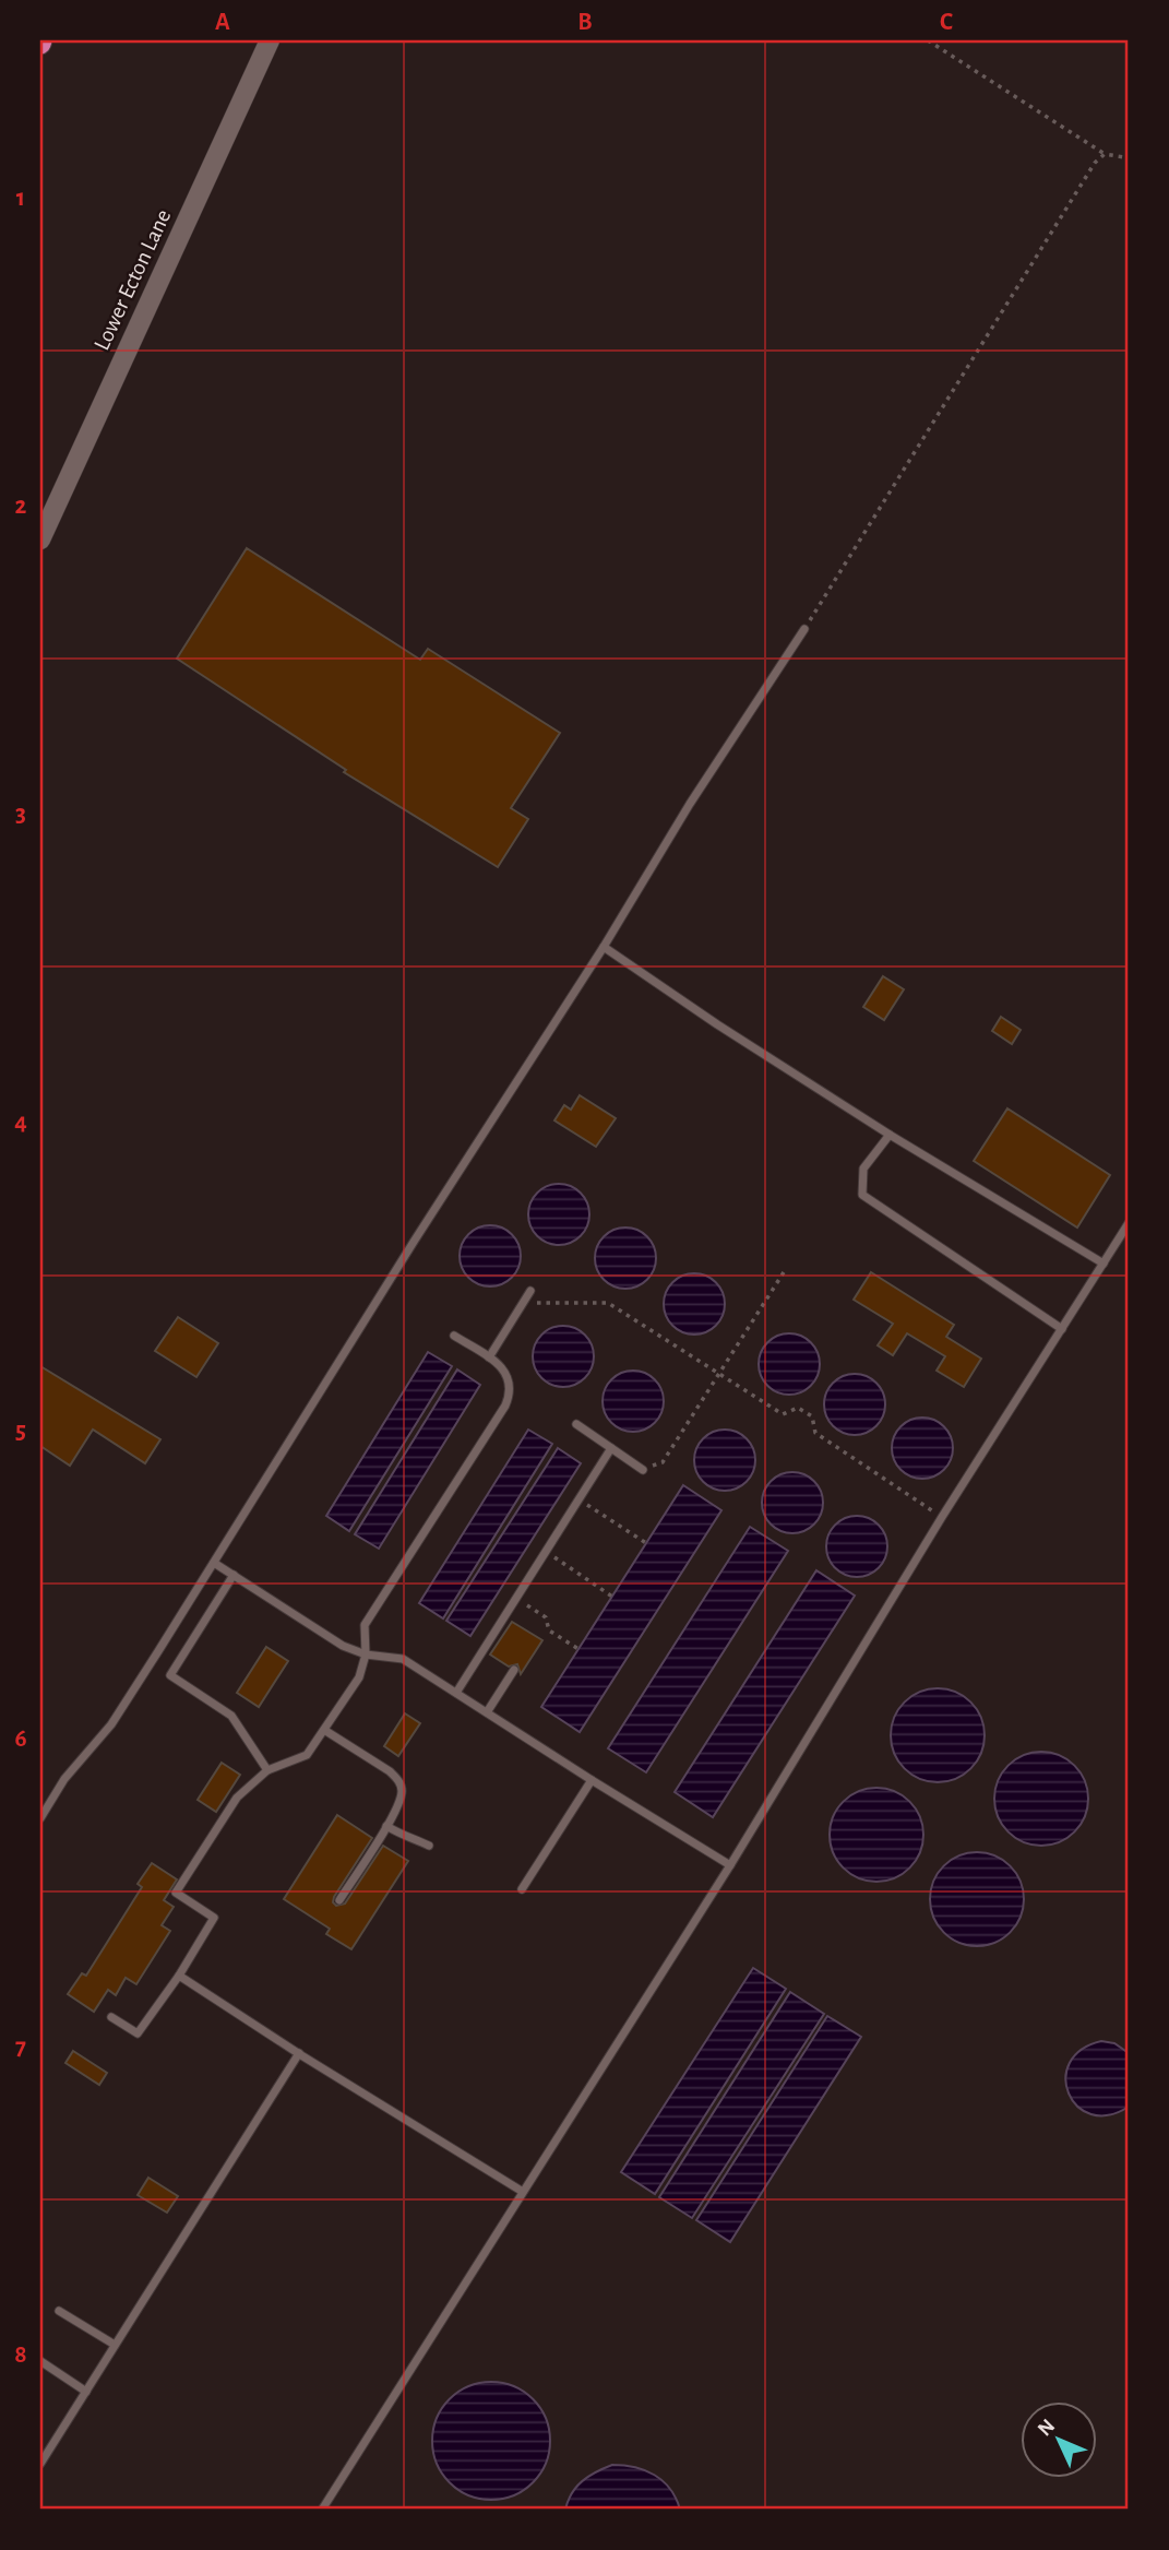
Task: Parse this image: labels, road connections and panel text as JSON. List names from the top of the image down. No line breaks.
{"streets":{"street":["Lower Ecton Lane"]},"north":"top left","grid":{"columns":["A","B","C"],"rows":["1","2","3","4","5","6","7","8"]}}
